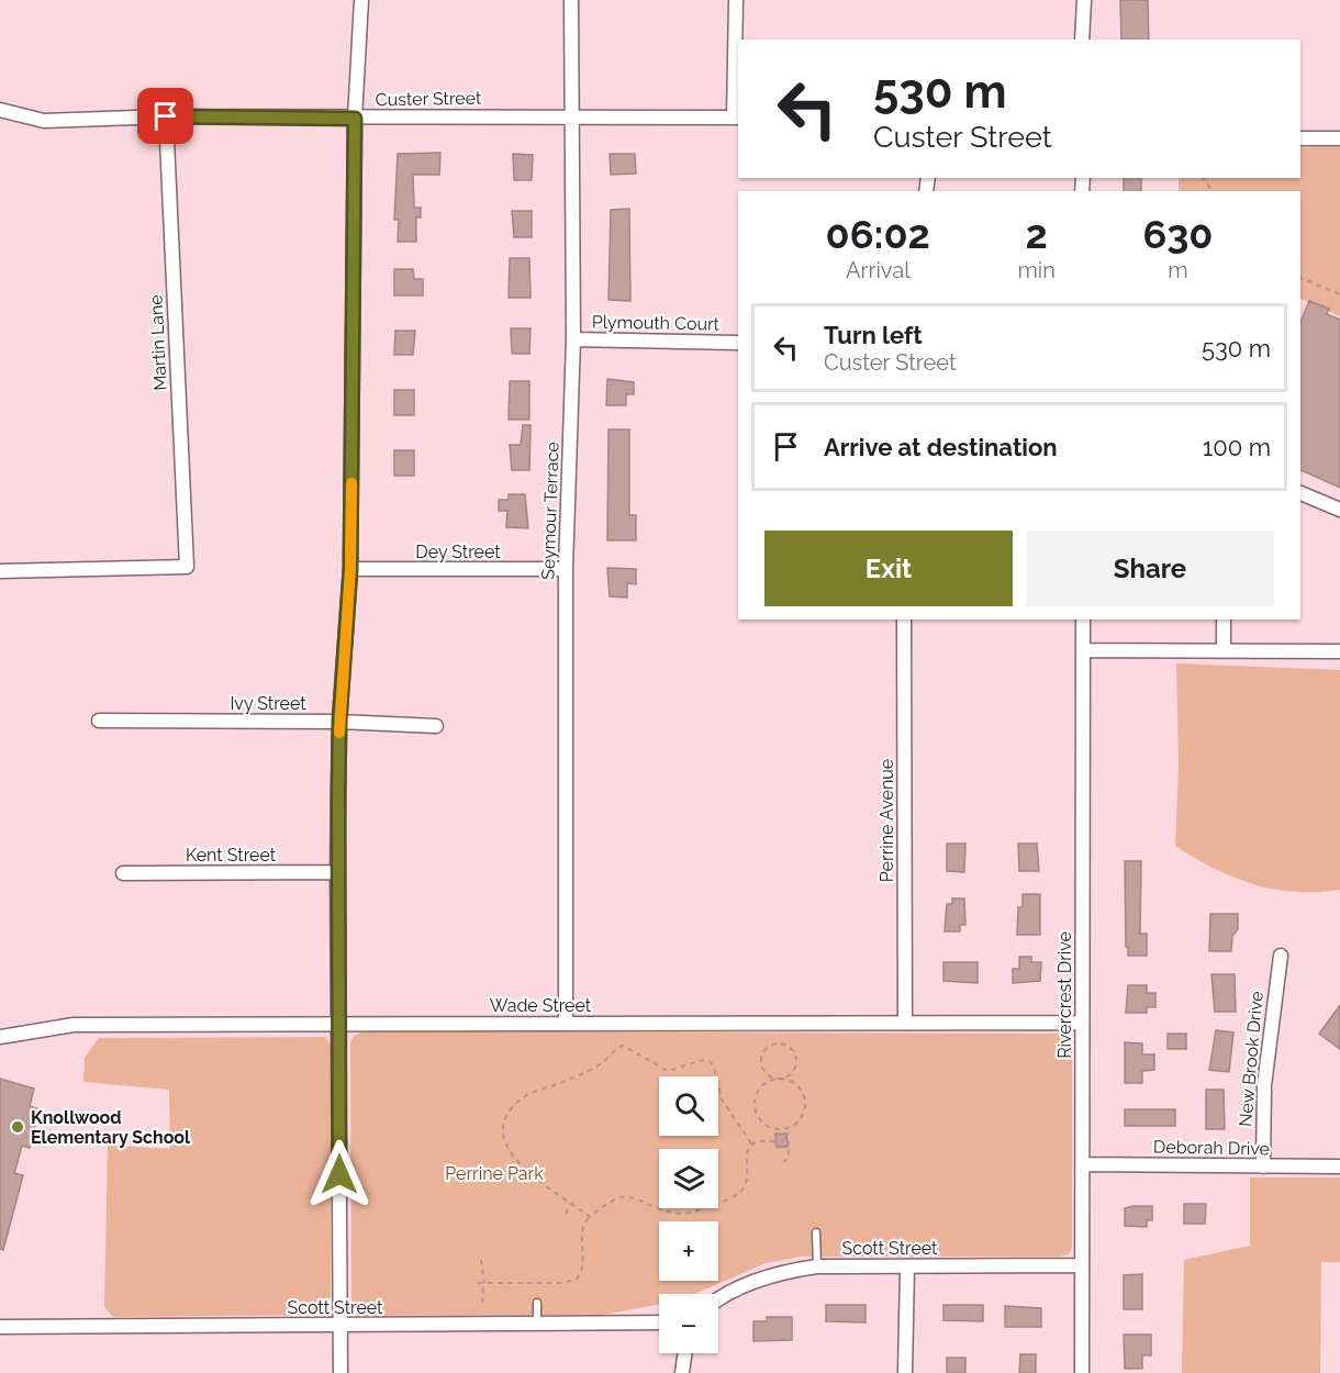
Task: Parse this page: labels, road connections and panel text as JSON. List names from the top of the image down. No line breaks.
{"streets":{"street":["Custer Street","Plymouth Court","Martin Lane","Seymour Terrace","Dey Street","Ivy Street","Perrine Avenue","Kent Street","Rivercrest Drive","Wade Street","New Brook Drive","Deborah Drive","Scott Street"]},"crossings":[["Custer Street","Martin Lane"],["Custer Street","Seymour Terrace"],["Plymouth Court","Seymour Terrace"],["Seymour Terrace","Dey Street"],["Seymour Terrace","Wade Street"],["Perrine Avenue","Wade Street"],["Rivercrest Drive","Wade Street"],["Rivercrest Drive","Deborah Drive"],["Rivercrest Drive","Scott Street"],["New Brook Drive","Deborah Drive"]],"parks":["Perrine Park"],"places":["Knollwood Elementary School"],"page":{"turn":["530 m","Custer Street"],"eta":["06:02","Arrival","2","min","630","m"],"list":[{"name":"Turn left","note":"Custer Street","value":"530 m"},{"name":"Arrive at destination","value":"100 m"}],"buttons":["Exit","Share"],"map_buttons":["+","−"]}}
